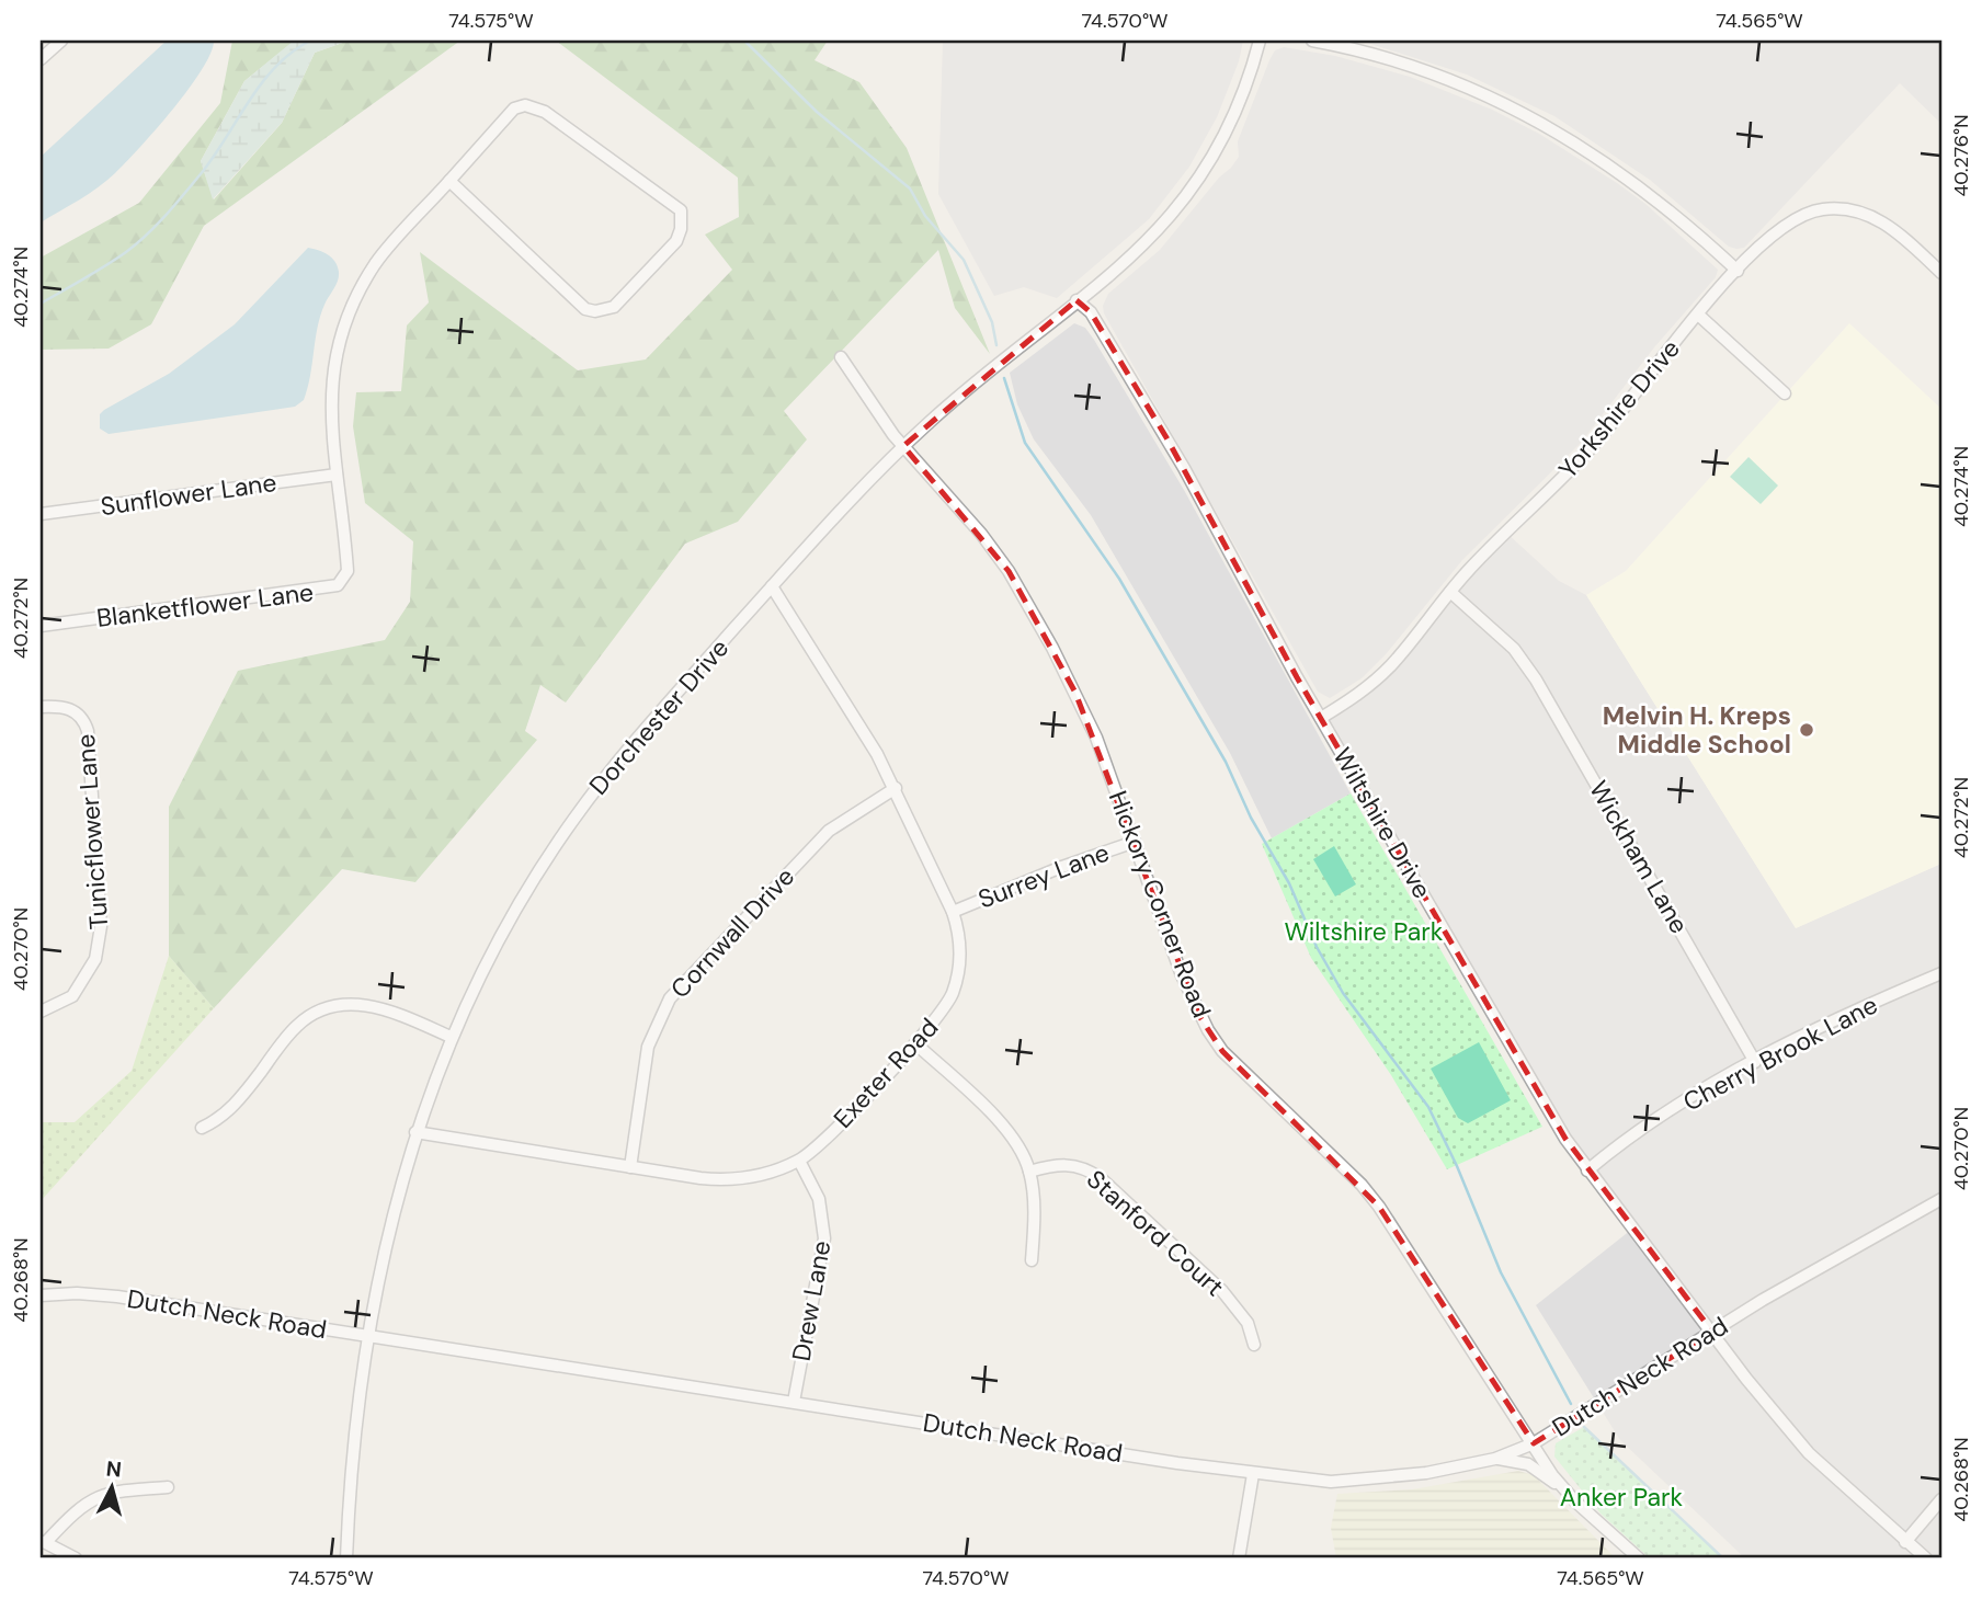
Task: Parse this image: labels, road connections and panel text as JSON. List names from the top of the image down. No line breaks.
{"streets":{"street":["Yorkshire Drive","Sunflower Lane","Blanketflower Lane","Dorchester Drive","Wiltshire Drive","Tunicflower Lane","Wickham Lane","Surrey Lane","Hickory Corner Road","Cornwall Drive","Cherry Brook Lane","Exeter Road","Stanford Court","Drew Lane","Dutch Neck Road"]},"crossings":[["Yorkshire Drive","Wiltshire Drive"],["Yorkshire Drive","Wickham Lane"],["Sunflower Lane","Blanketflower Lane"],["Dorchester Drive","Wiltshire Drive"],["Dorchester Drive","Hickory Corner Road"],["Dorchester Drive","Exeter Road"],["Dorchester Drive","Dutch Neck Road"],["Wiltshire Drive","Cherry Brook Lane"],["Wiltshire Drive","Dutch Neck Road"],["Wickham Lane","Cherry Brook Lane"],["Surrey Lane","Hickory Corner Road"],["Surrey Lane","Exeter Road"],["Hickory Corner Road","Dutch Neck Road"],["Cornwall Drive","Exeter Road"],["Exeter Road","Drew Lane"],["Drew Lane","Dutch Neck Road"]],"parks":["Wiltshire Park","Anker Park"],"places":["Melvin H. Kreps Middle School"],"north":"top","coordinates":["74.575°W","74.570°W","74.565°W","40.276°N","40.274°N","40.272°N","40.270°N","40.268°N"]}
